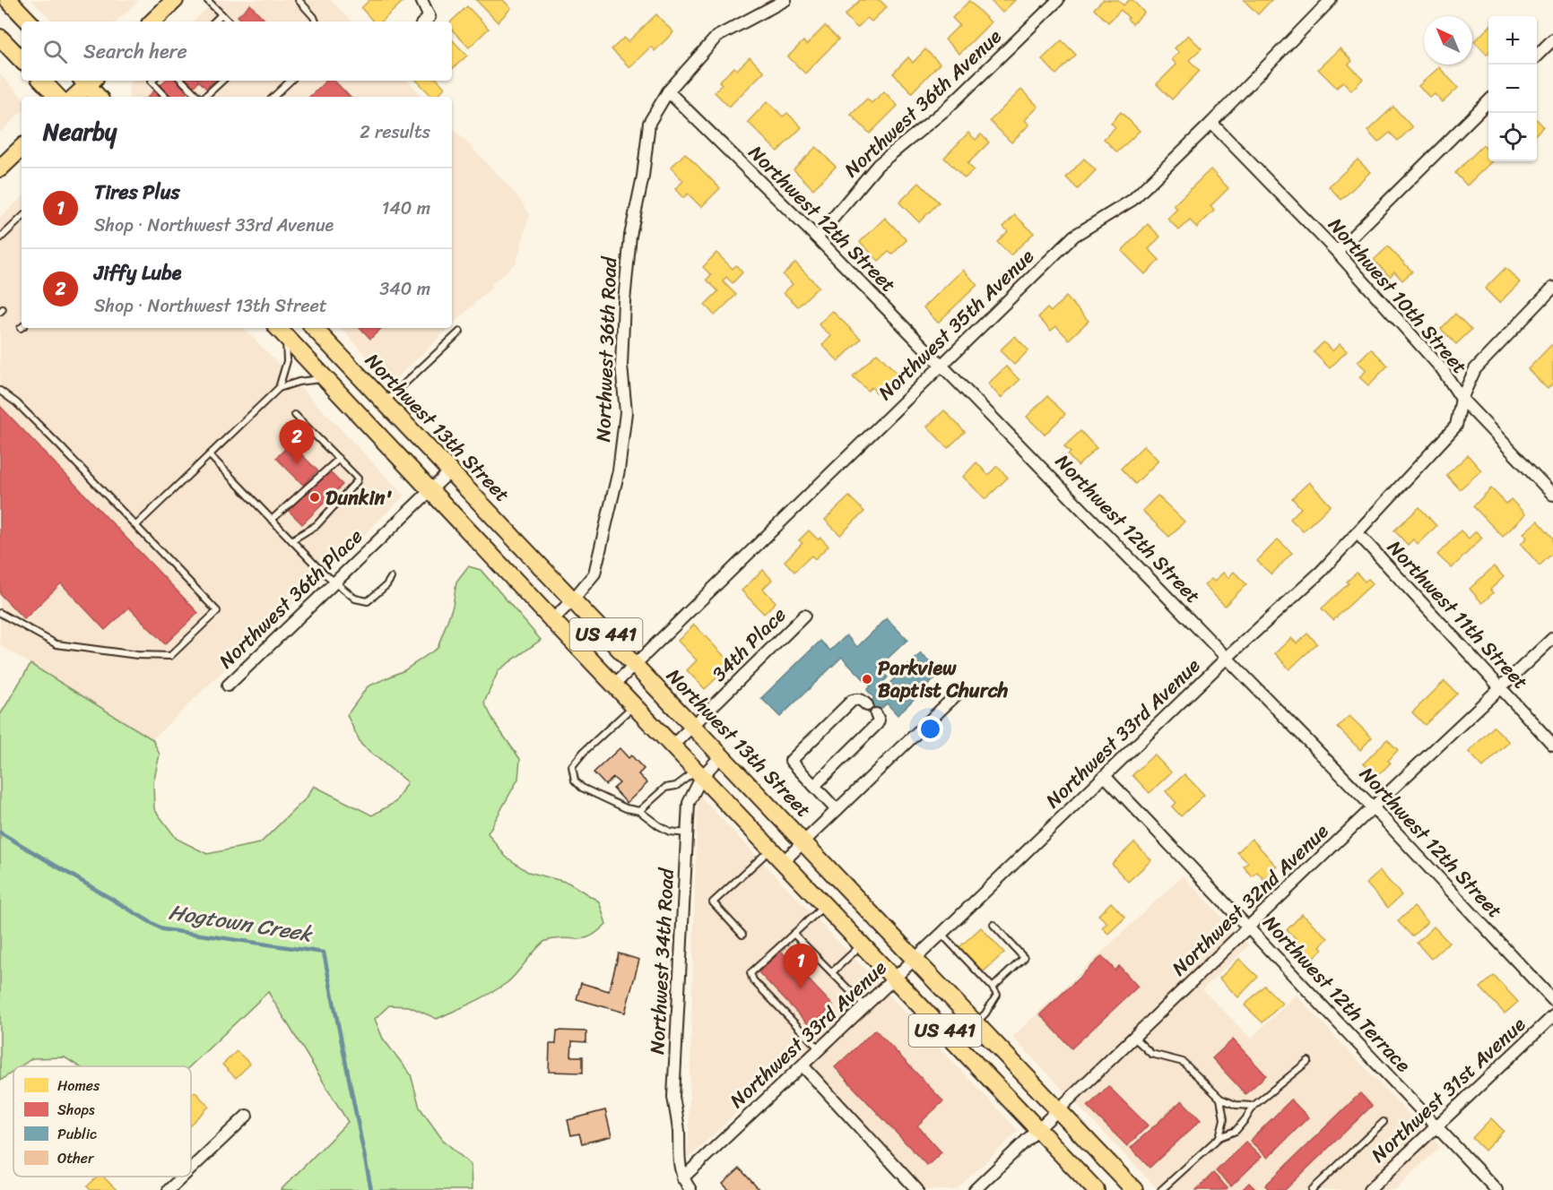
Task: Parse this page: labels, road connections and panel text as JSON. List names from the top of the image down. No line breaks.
{"streets":{"main road":["Northwest 13th Street","US 441"],"street":["Northwest 36th Avenue","Northwest 12th Street","Northwest 10th Street","Northwest 35th Avenue","Northwest 36th Road","Northwest 36th Place","Northwest 11th Street","34th Place","Northwest 33rd Avenue","Northwest 32nd Avenue","Northwest 34th Road","Northwest 12th Terrace","Northwest 31st Avenue"]},"crossings":[["Northwest 36th Avenue","Northwest 12th Street"],["Northwest 12th Street","Northwest 35th Avenue"],["Northwest 12th Street","Northwest 36th Road"],["Northwest 12th Street","Northwest 33rd Avenue"],["Northwest 12th Street","Northwest 32nd Avenue"],["Northwest 10th Street","Northwest 35th Avenue"],["Northwest 10th Street","Northwest 33rd Avenue"],["Northwest 35th Avenue","Northwest 13th Street"],["Northwest 35th Avenue","US 441"],["Northwest 36th Road","Northwest 13th Street"],["Northwest 36th Road","US 441"],["Northwest 13th Street","Northwest 36th Place"],["Northwest 13th Street","34th Place"],["Northwest 13th Street","Northwest 33rd Avenue"],["Northwest 13th Street","Northwest 32nd Avenue"],["Northwest 13th Street","Northwest 34th Road"],["Northwest 36th Place","US 441"],["Northwest 11th Street","Northwest 33rd Avenue"],["Northwest 11th Street","Northwest 32nd Avenue"],["US 441","34th Place"],["US 441","Northwest 33rd Avenue"],["US 441","Northwest 32nd Avenue"],["US 441","Northwest 34th Road"],["Northwest 33rd Avenue","Northwest 34th Road"],["Northwest 33rd Avenue","Northwest 12th Terrace"],["Northwest 32nd Avenue","Northwest 12th Terrace"],["Northwest 12th Terrace","Northwest 31st Avenue"]],"water":["Hogtown Creek"],"places":["Dunkin'","Parkview Baptist Church"],"legend":["Homes","Shops","Public","Other"],"north":"top left","page":{"map_buttons":["+","−"],"search":"Search here","heading":["Nearby","2 results"],"list":[{"mark":"1","name":"Tires Plus","note":"Shop · Northwest 33rd Avenue","value":"140 m"},{"mark":"2","name":"Jiffy Lube","note":"Shop · Northwest 13th Street","value":"340 m"}],"pins":["2","1"]}}
